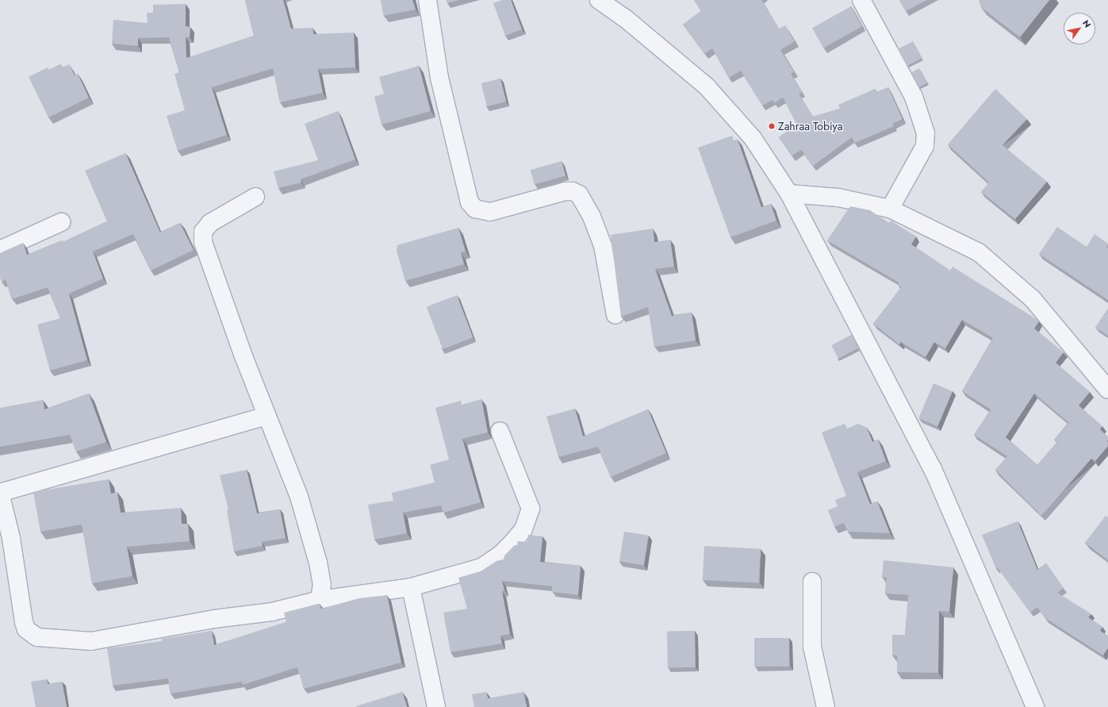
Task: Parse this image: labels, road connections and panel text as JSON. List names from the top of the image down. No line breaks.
{"places":["Zahraa Tobiya"],"north":"top right"}
